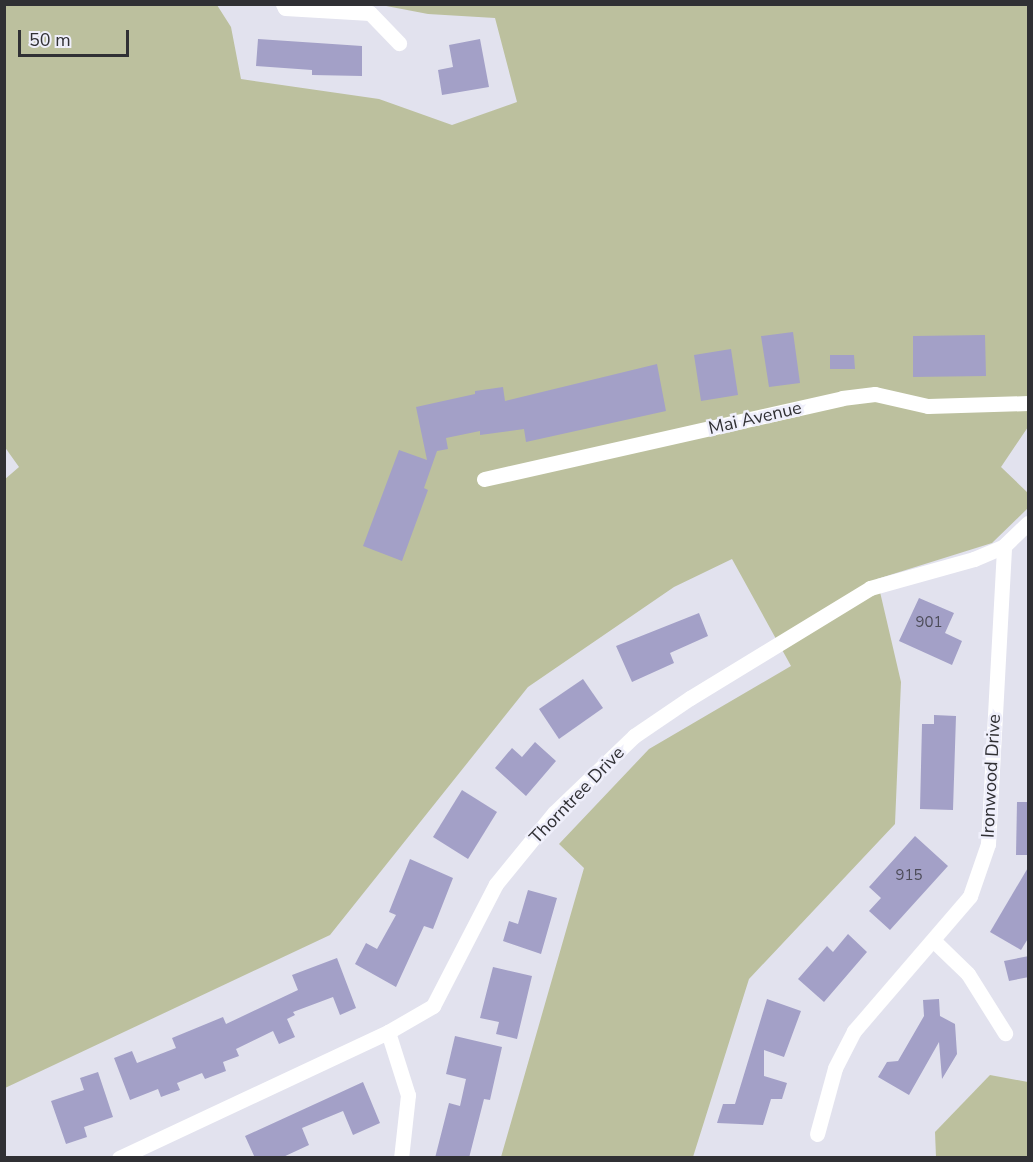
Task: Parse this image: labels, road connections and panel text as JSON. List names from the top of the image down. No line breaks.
{"streets":{"street":["Mai Avenue","Ironwood Drive","Thorntree Drive"]},"crossings":[["Ironwood Drive","Thorntree Drive"]],"house_numbers":["901","915"],"scale_bar":"50 m"}
